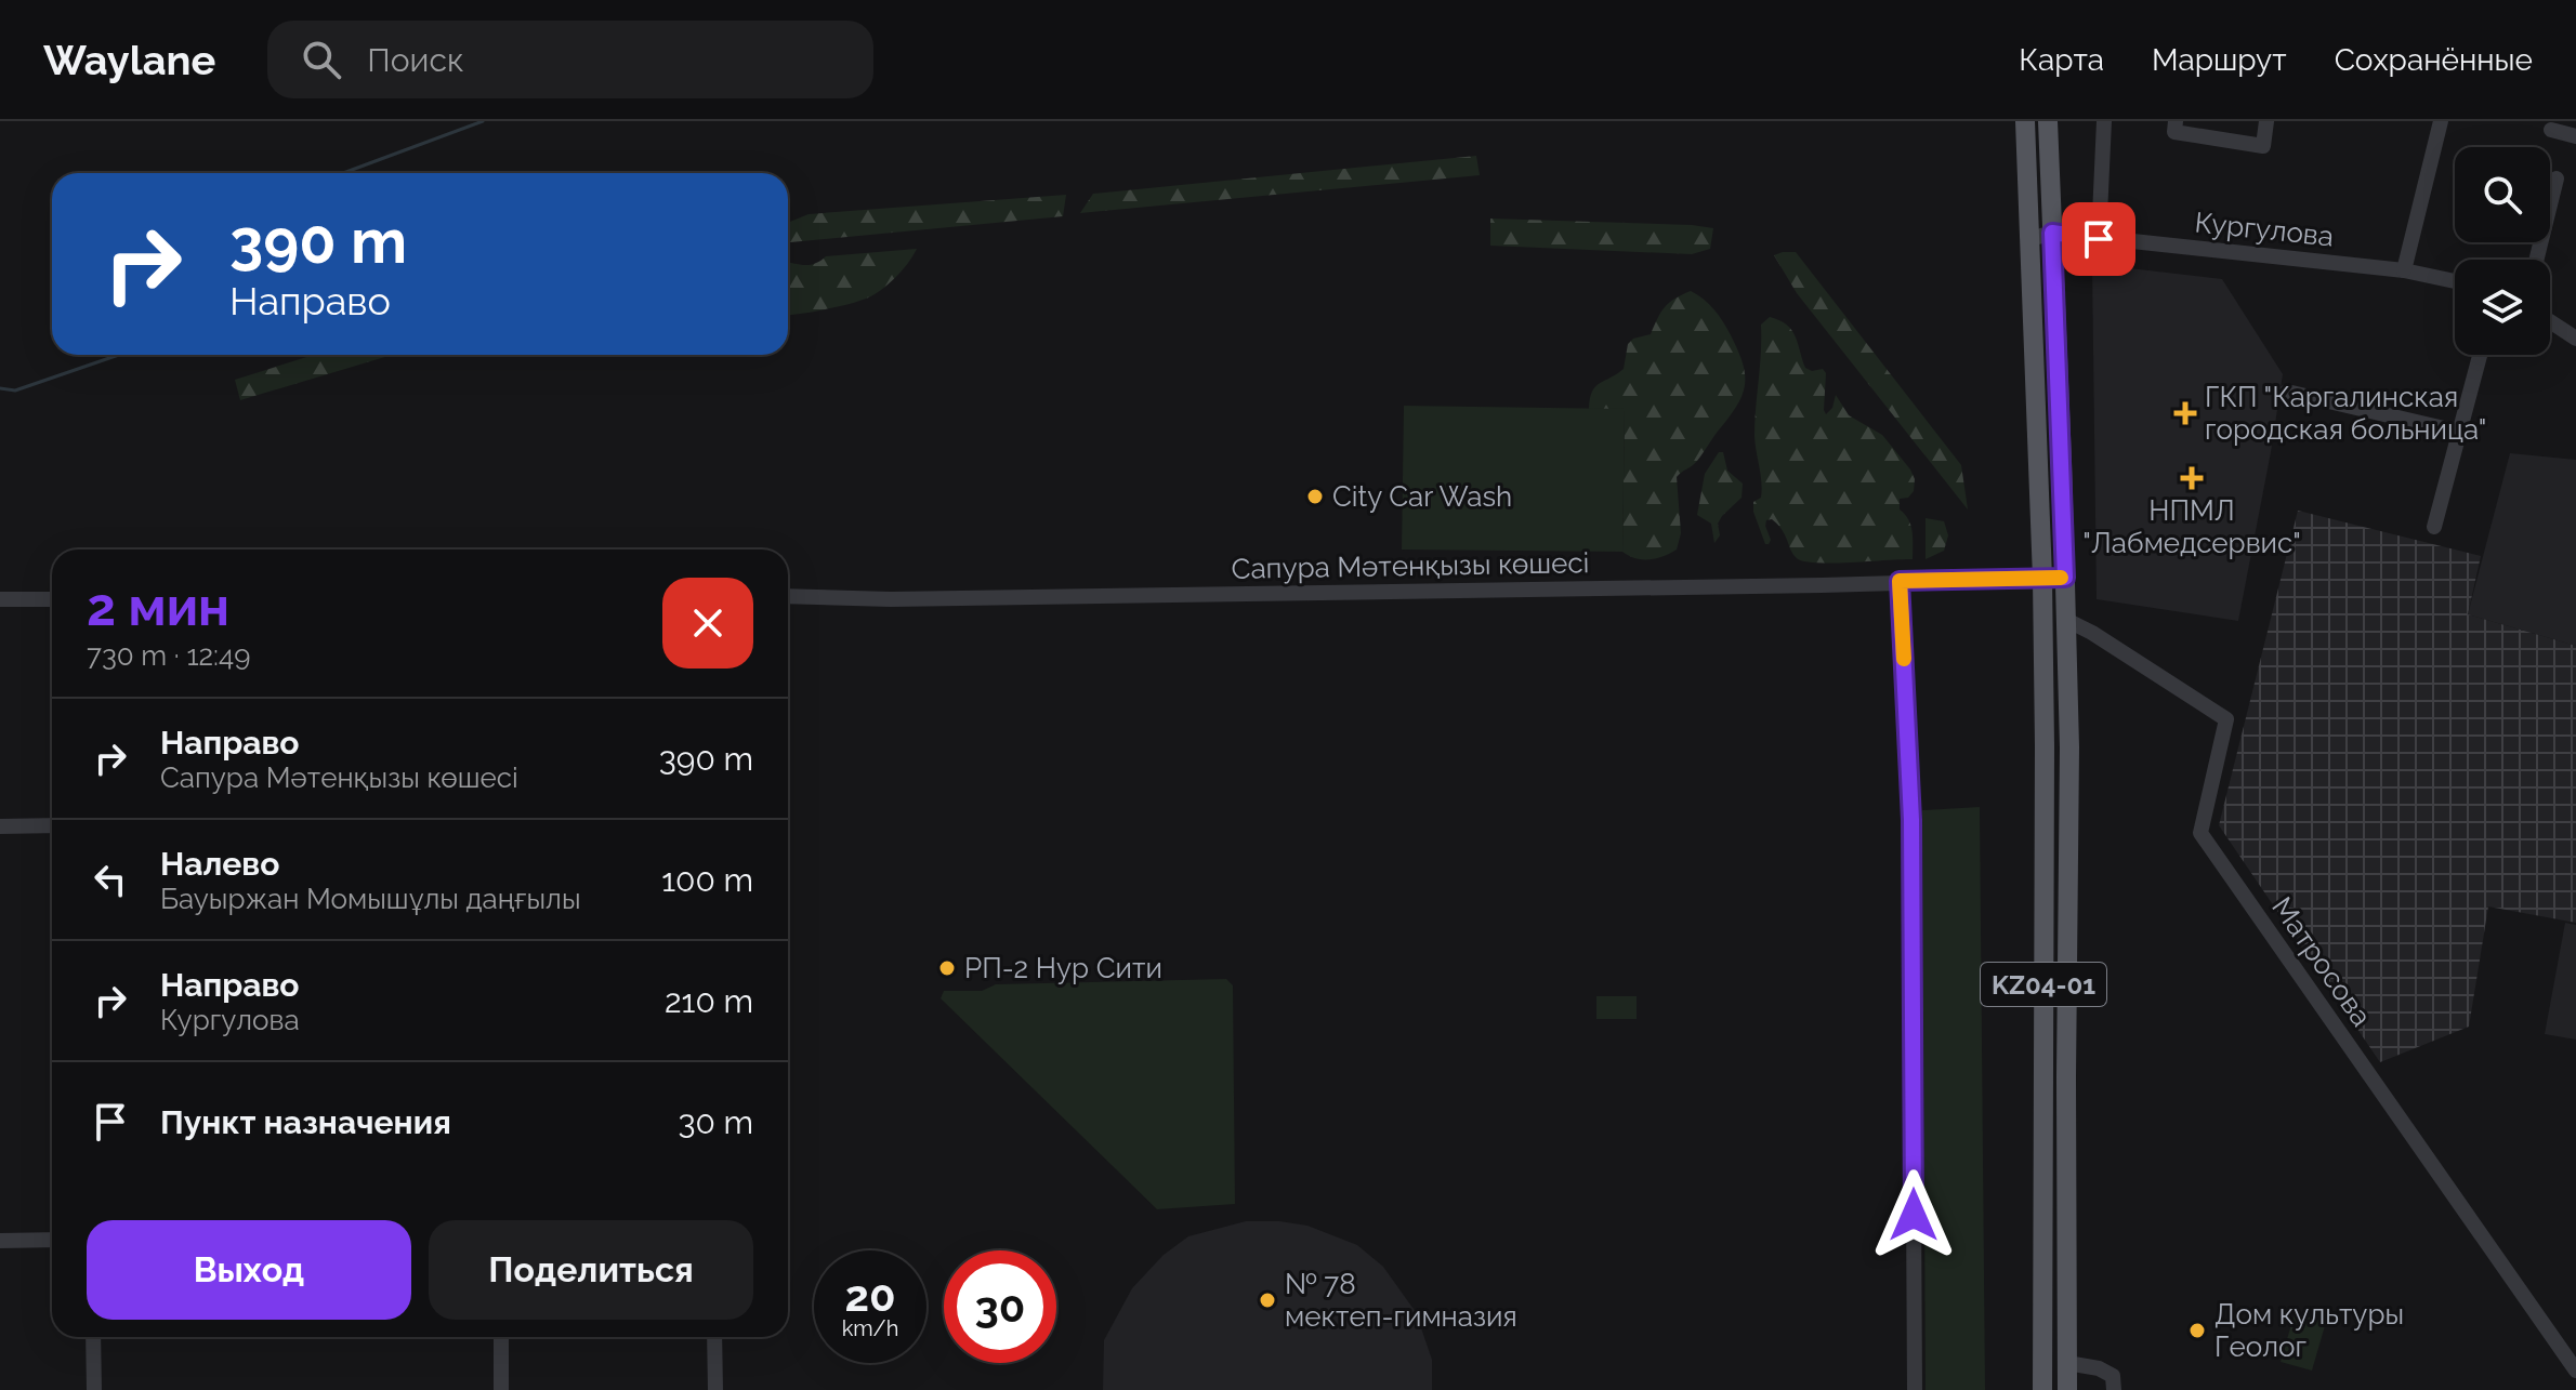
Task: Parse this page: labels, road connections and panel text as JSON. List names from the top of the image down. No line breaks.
{"streets":{"main road":["KZ04-01"],"street":["Кургулова","Сапура Мәтенқызы көшесі","Матросова"]},"crossings":[["Кургулова","KZ04-01"],["Сапура Мәтенқызы көшесі","KZ04-01"],["Матросова","KZ04-01"]],"places":{"health":["ГКП \"Каргалинская городская больница\"","НПМЛ \"Лабмедсервис\""],"other":["City Car Wash","РП-2 Нур Сити","№ 78 мектеп-гимназия","Дом культуры Геолог"]},"page":{"header":"Waylane","search":"Поиск","nav":["Карта","Маршрут","Сохранённые"],"turn":["390 m","Направо"],"heading":["2 мин","730 m · 12:49"],"list":[{"name":"Направо","note":"Сапура Мәтенқызы көшесі","value":"390 m"},{"name":"Налево","note":"Бауыржан Момышұлы даңғылы","value":"100 m"},{"name":"Направо","note":"Кургулова","value":"210 m"},{"name":"Пункт назначения","value":"30 m"}],"buttons":["Выход","Поделиться"],"speed":"20 km/h","limit":"30"}}
